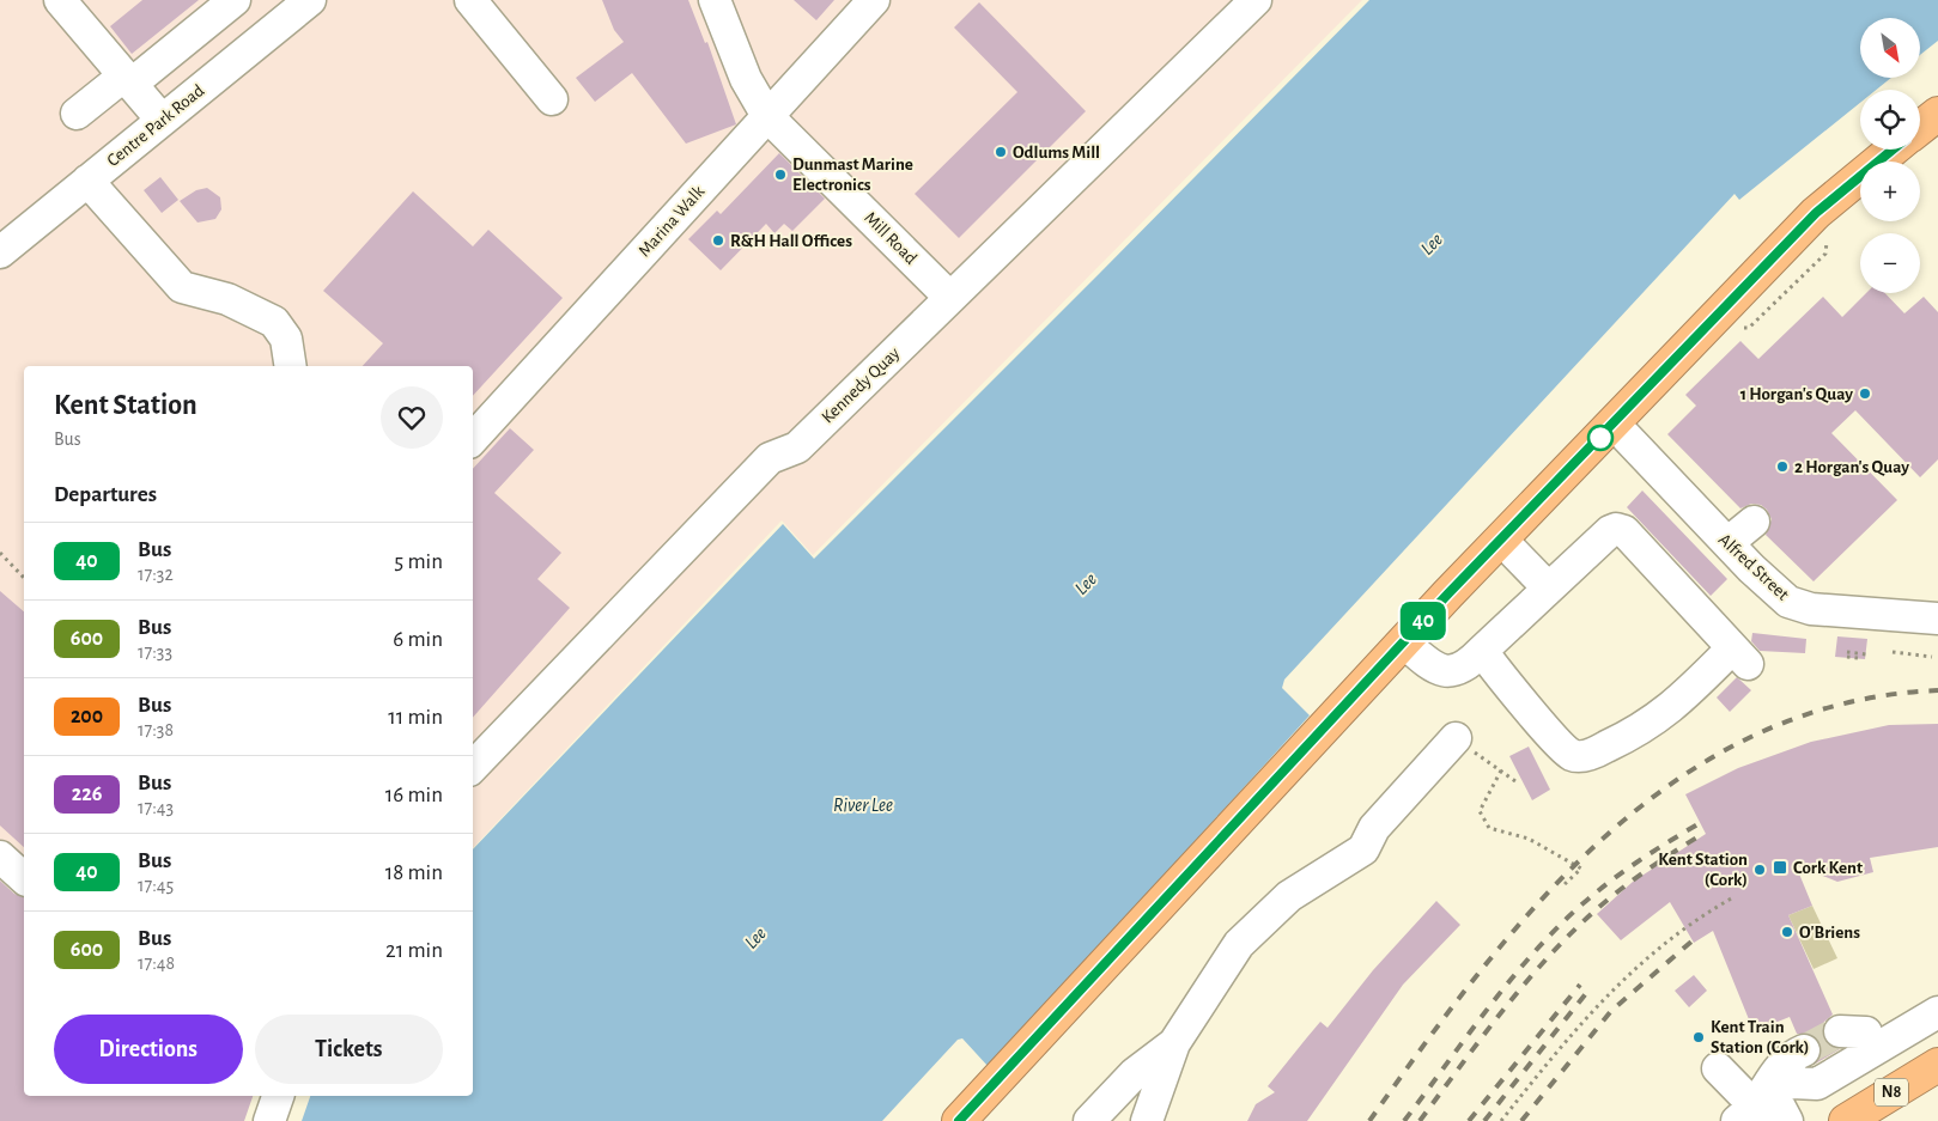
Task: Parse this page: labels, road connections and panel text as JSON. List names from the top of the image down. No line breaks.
{"streets":{"highway":["N8"],"street":["Centre Park Road","Marina Walk","Mill Road","Kennedy Quay","Alfred Street"]},"crossings":[["Marina Walk","Mill Road"],["Mill Road","Kennedy Quay"]],"water":["Lee","River Lee"],"places":{"other":["Odlums Mill","Dunmast Marine Electronics","R&H Hall Offices","1 Horgan's Quay","2 Horgan's Quay","Kent Station (Cork)","O'Briens","Kent Train Station (Cork)"],"transit":["Cork Kent"]},"lines":["bus line 40"],"north":"bottom right","page":{"on_map":"40","map_buttons":["+","−"],"heading":[["Kent Station","Bus"],"Departures"],"list":[{"mark":"40","name":"Bus","note":"17:32","value":"5 min"},{"mark":"600","name":"Bus","note":"17:33","value":"6 min"},{"mark":"200","name":"Bus","note":"17:38","value":"11 min"},{"mark":"226","name":"Bus","note":"17:43","value":"16 min"},{"mark":"40","name":"Bus","note":"17:45","value":"18 min"},{"mark":"600","name":"Bus","note":"17:48","value":"21 min"}],"buttons":["Directions","Tickets"]}}
